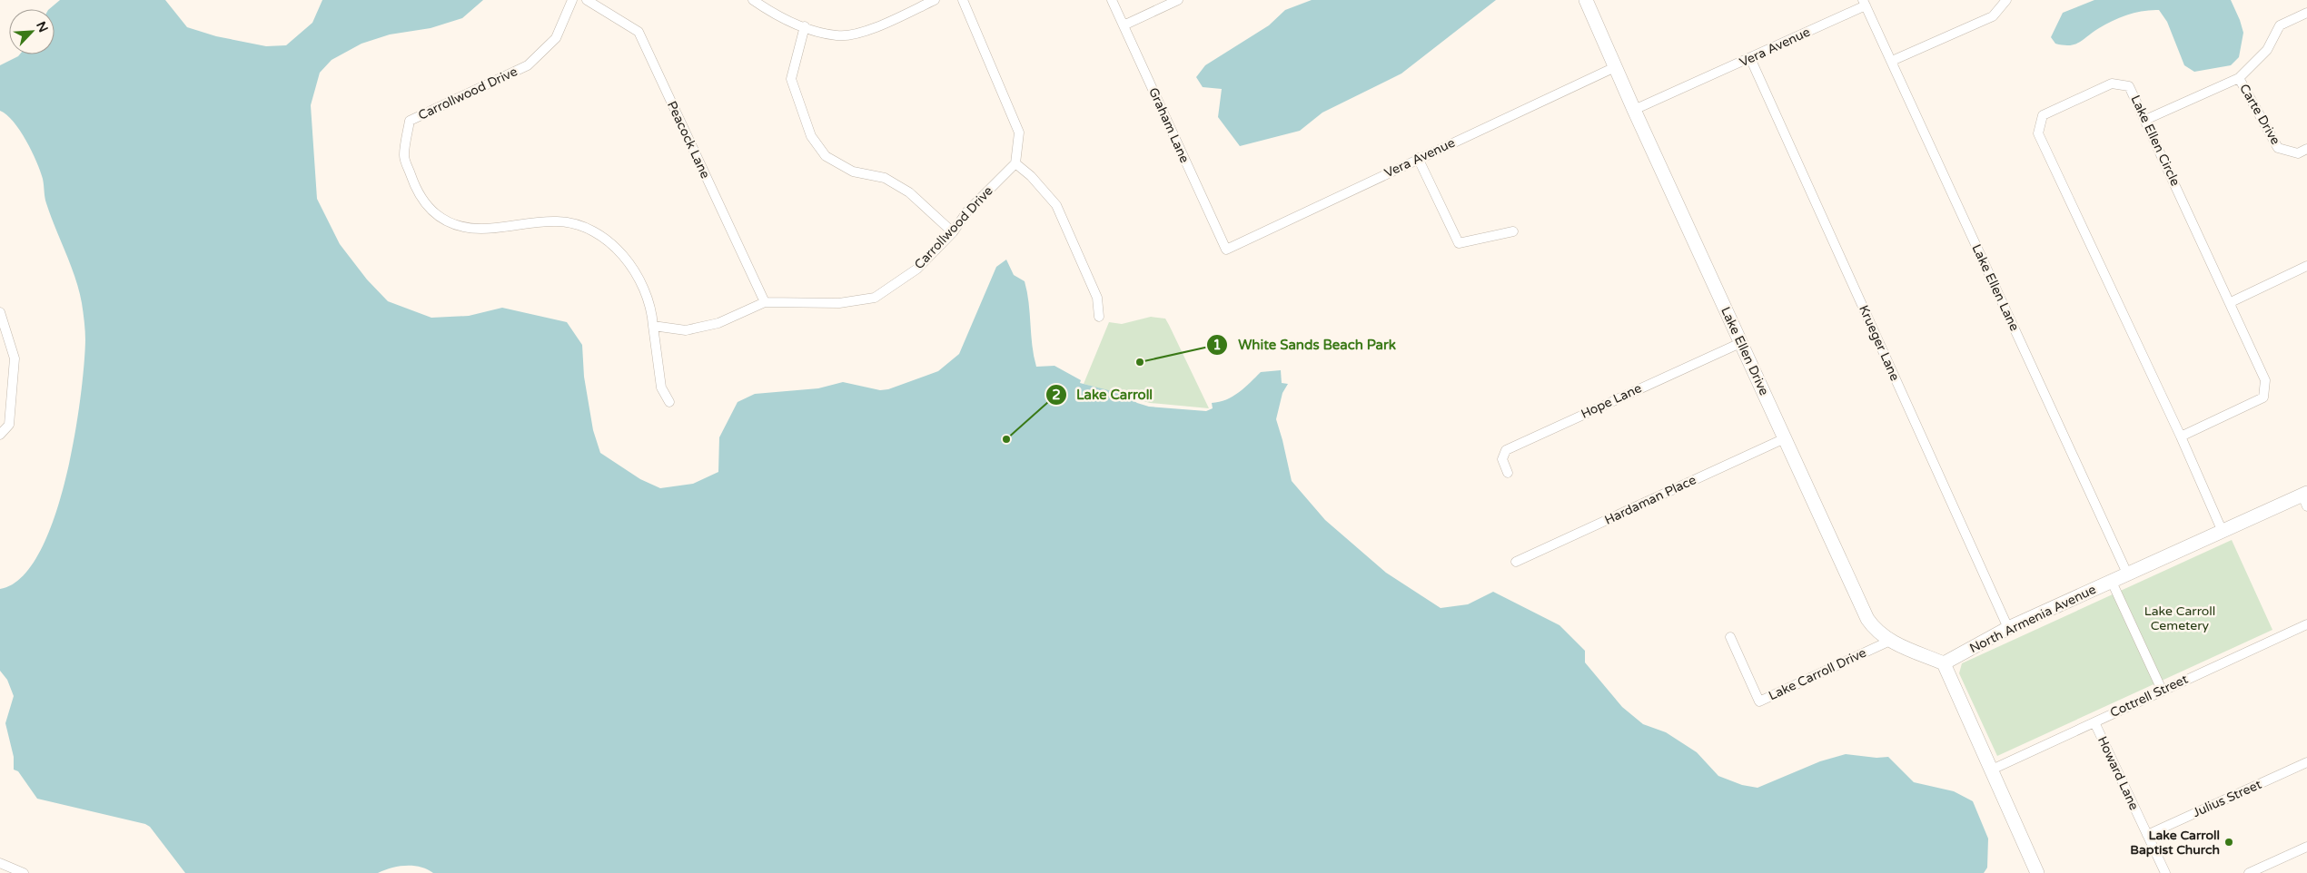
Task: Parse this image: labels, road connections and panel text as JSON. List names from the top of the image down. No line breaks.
{"streets":{"street":["Vera Avenue","Carrollwood Drive","Carte Drive","Graham Lane","Peacock Lane","Lake Ellen Circle","Lake Ellen Lane","Krueger Lane","Lake Ellen Drive","Hope Lane","Hardaman Place","North Armenia Avenue","Lake Carroll Drive","Cottrell Street","Howard Lane","Julius Street"]},"crossings":[["Vera Avenue","Graham Lane"],["Vera Avenue","Lake Ellen Lane"],["Vera Avenue","Krueger Lane"],["Vera Avenue","Lake Ellen Drive"],["Carrollwood Drive","Peacock Lane"],["Lake Ellen Circle","North Armenia Avenue"],["Lake Ellen Lane","North Armenia Avenue"],["Krueger Lane","North Armenia Avenue"],["Lake Ellen Drive","Hope Lane"],["Lake Ellen Drive","Hardaman Place"],["Lake Ellen Drive","North Armenia Avenue"],["Lake Ellen Drive","Lake Carroll Drive"],["Cottrell Street","Howard Lane"],["Howard Lane","Julius Street"]],"parks":["Lake Carroll Cemetery"],"places":["White Sands Beach Park","Lake Carroll","Lake Carroll Baptist Church"],"north":"top right"}
